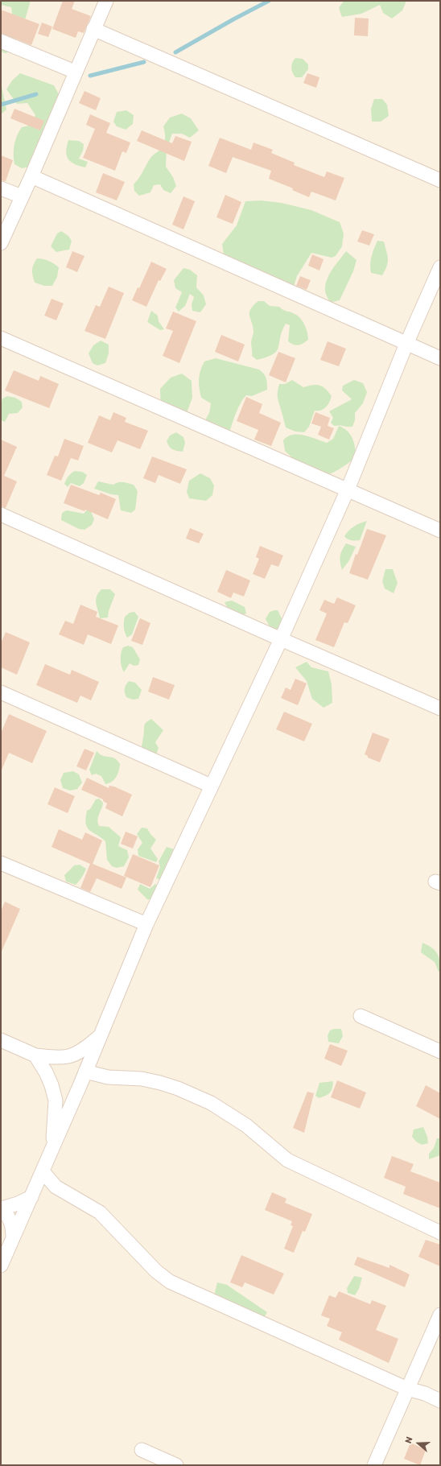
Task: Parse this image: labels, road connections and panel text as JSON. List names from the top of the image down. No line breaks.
{"north":"left"}
